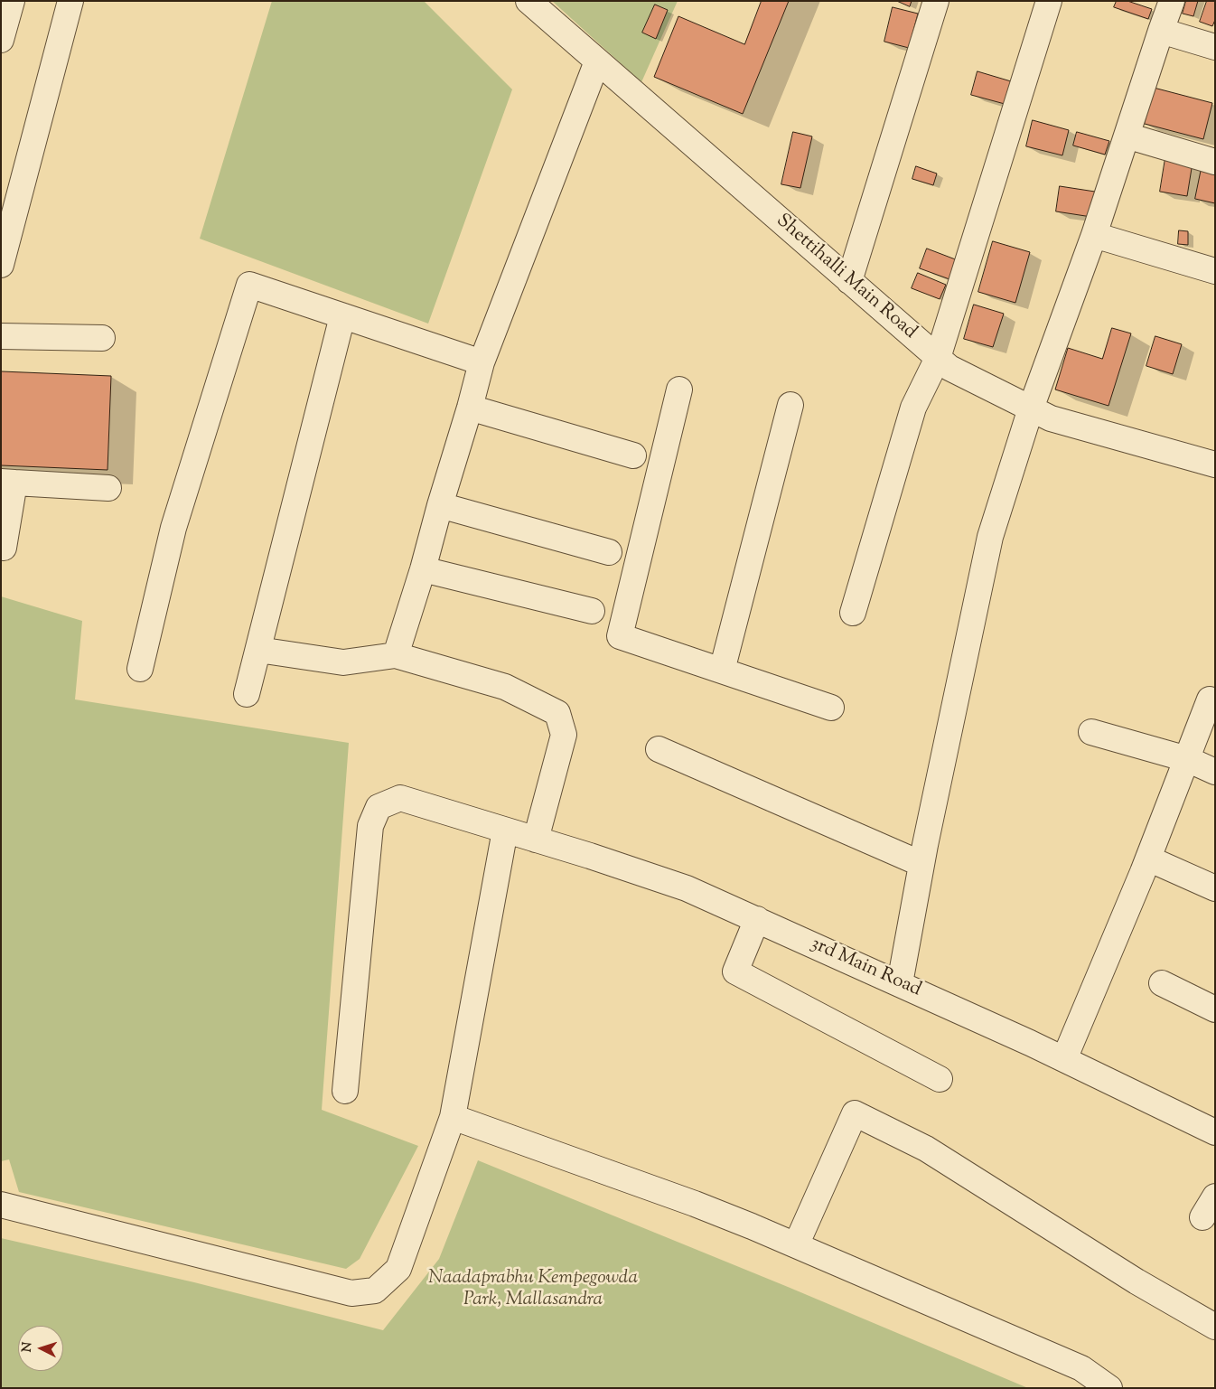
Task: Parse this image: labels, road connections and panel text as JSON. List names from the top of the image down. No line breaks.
{"streets":{"street":["Shettihalli Main Road","3rd Main Road"]},"parks":["Naadaprabhu Kempegowda Park, Mallasandra"],"north":"left"}
